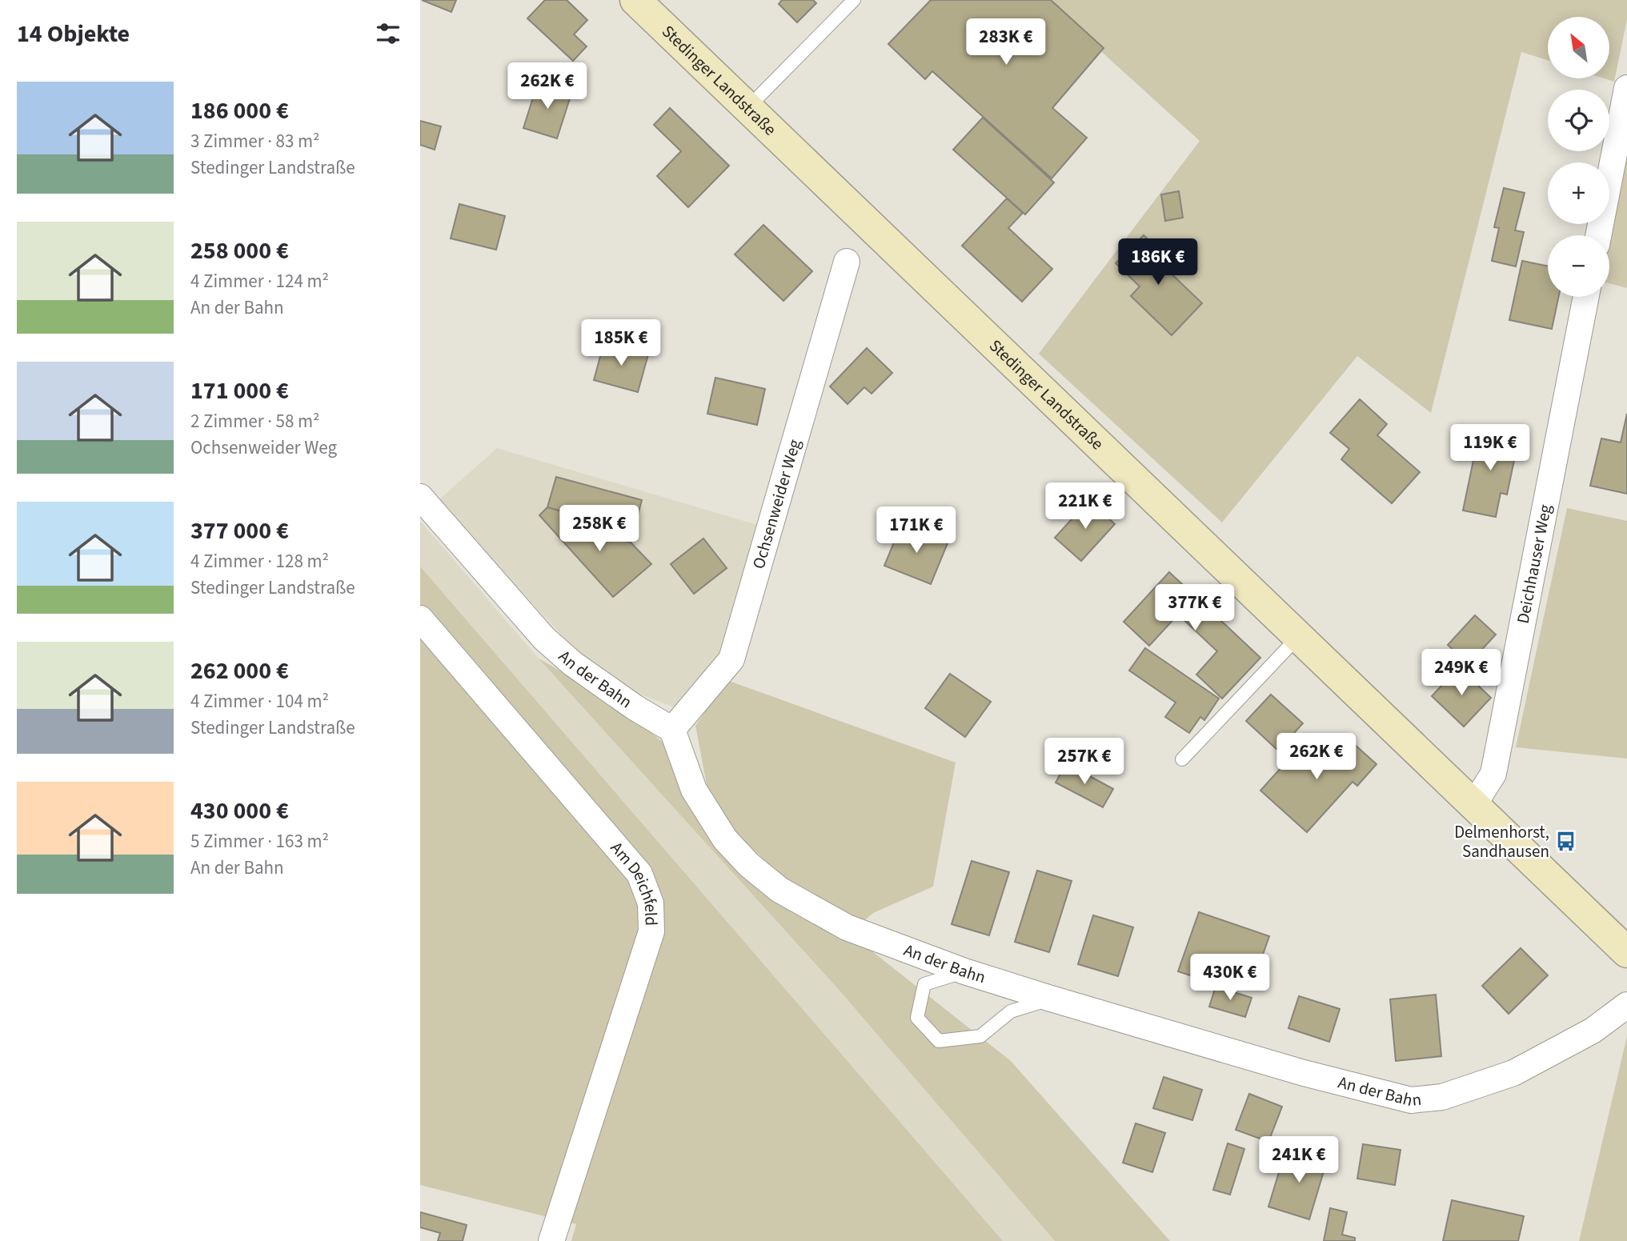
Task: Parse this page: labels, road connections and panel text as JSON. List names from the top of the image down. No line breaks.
{"streets":{"main road":["Stedinger Landstraße"],"street":["Ochsenweider Weg","Deichhauser Weg","An der Bahn","Am Deichfeld"]},"crossings":[["Stedinger Landstraße","Deichhauser Weg"],["Ochsenweider Weg","An der Bahn"]],"places":{"bus stop":["Delmenhorst, Sandhausen"]},"north":"top left","page":{"heading":"14 Objekte","map_buttons":["+","−"],"price":["283K €","262K €","186K €","185K €","119K €","221K €","258K €","171K €","377K €","249K €","262K €","257K €","430K €","241K €"],"list":[{"name":"186 000 €","note":"3 Zimmer · 83 m² · Stedinger Landstraße"},{"name":"258 000 €","note":"4 Zimmer · 124 m² · An der Bahn"},{"name":"171 000 €","note":"2 Zimmer · 58 m² · Ochsenweider Weg"},{"name":"377 000 €","note":"4 Zimmer · 128 m² · Stedinger Landstraße"},{"name":"262 000 €","note":"4 Zimmer · 104 m² · Stedinger Landstraße"},{"name":"430 000 €","note":"5 Zimmer · 163 m² · An der Bahn"}]}}
